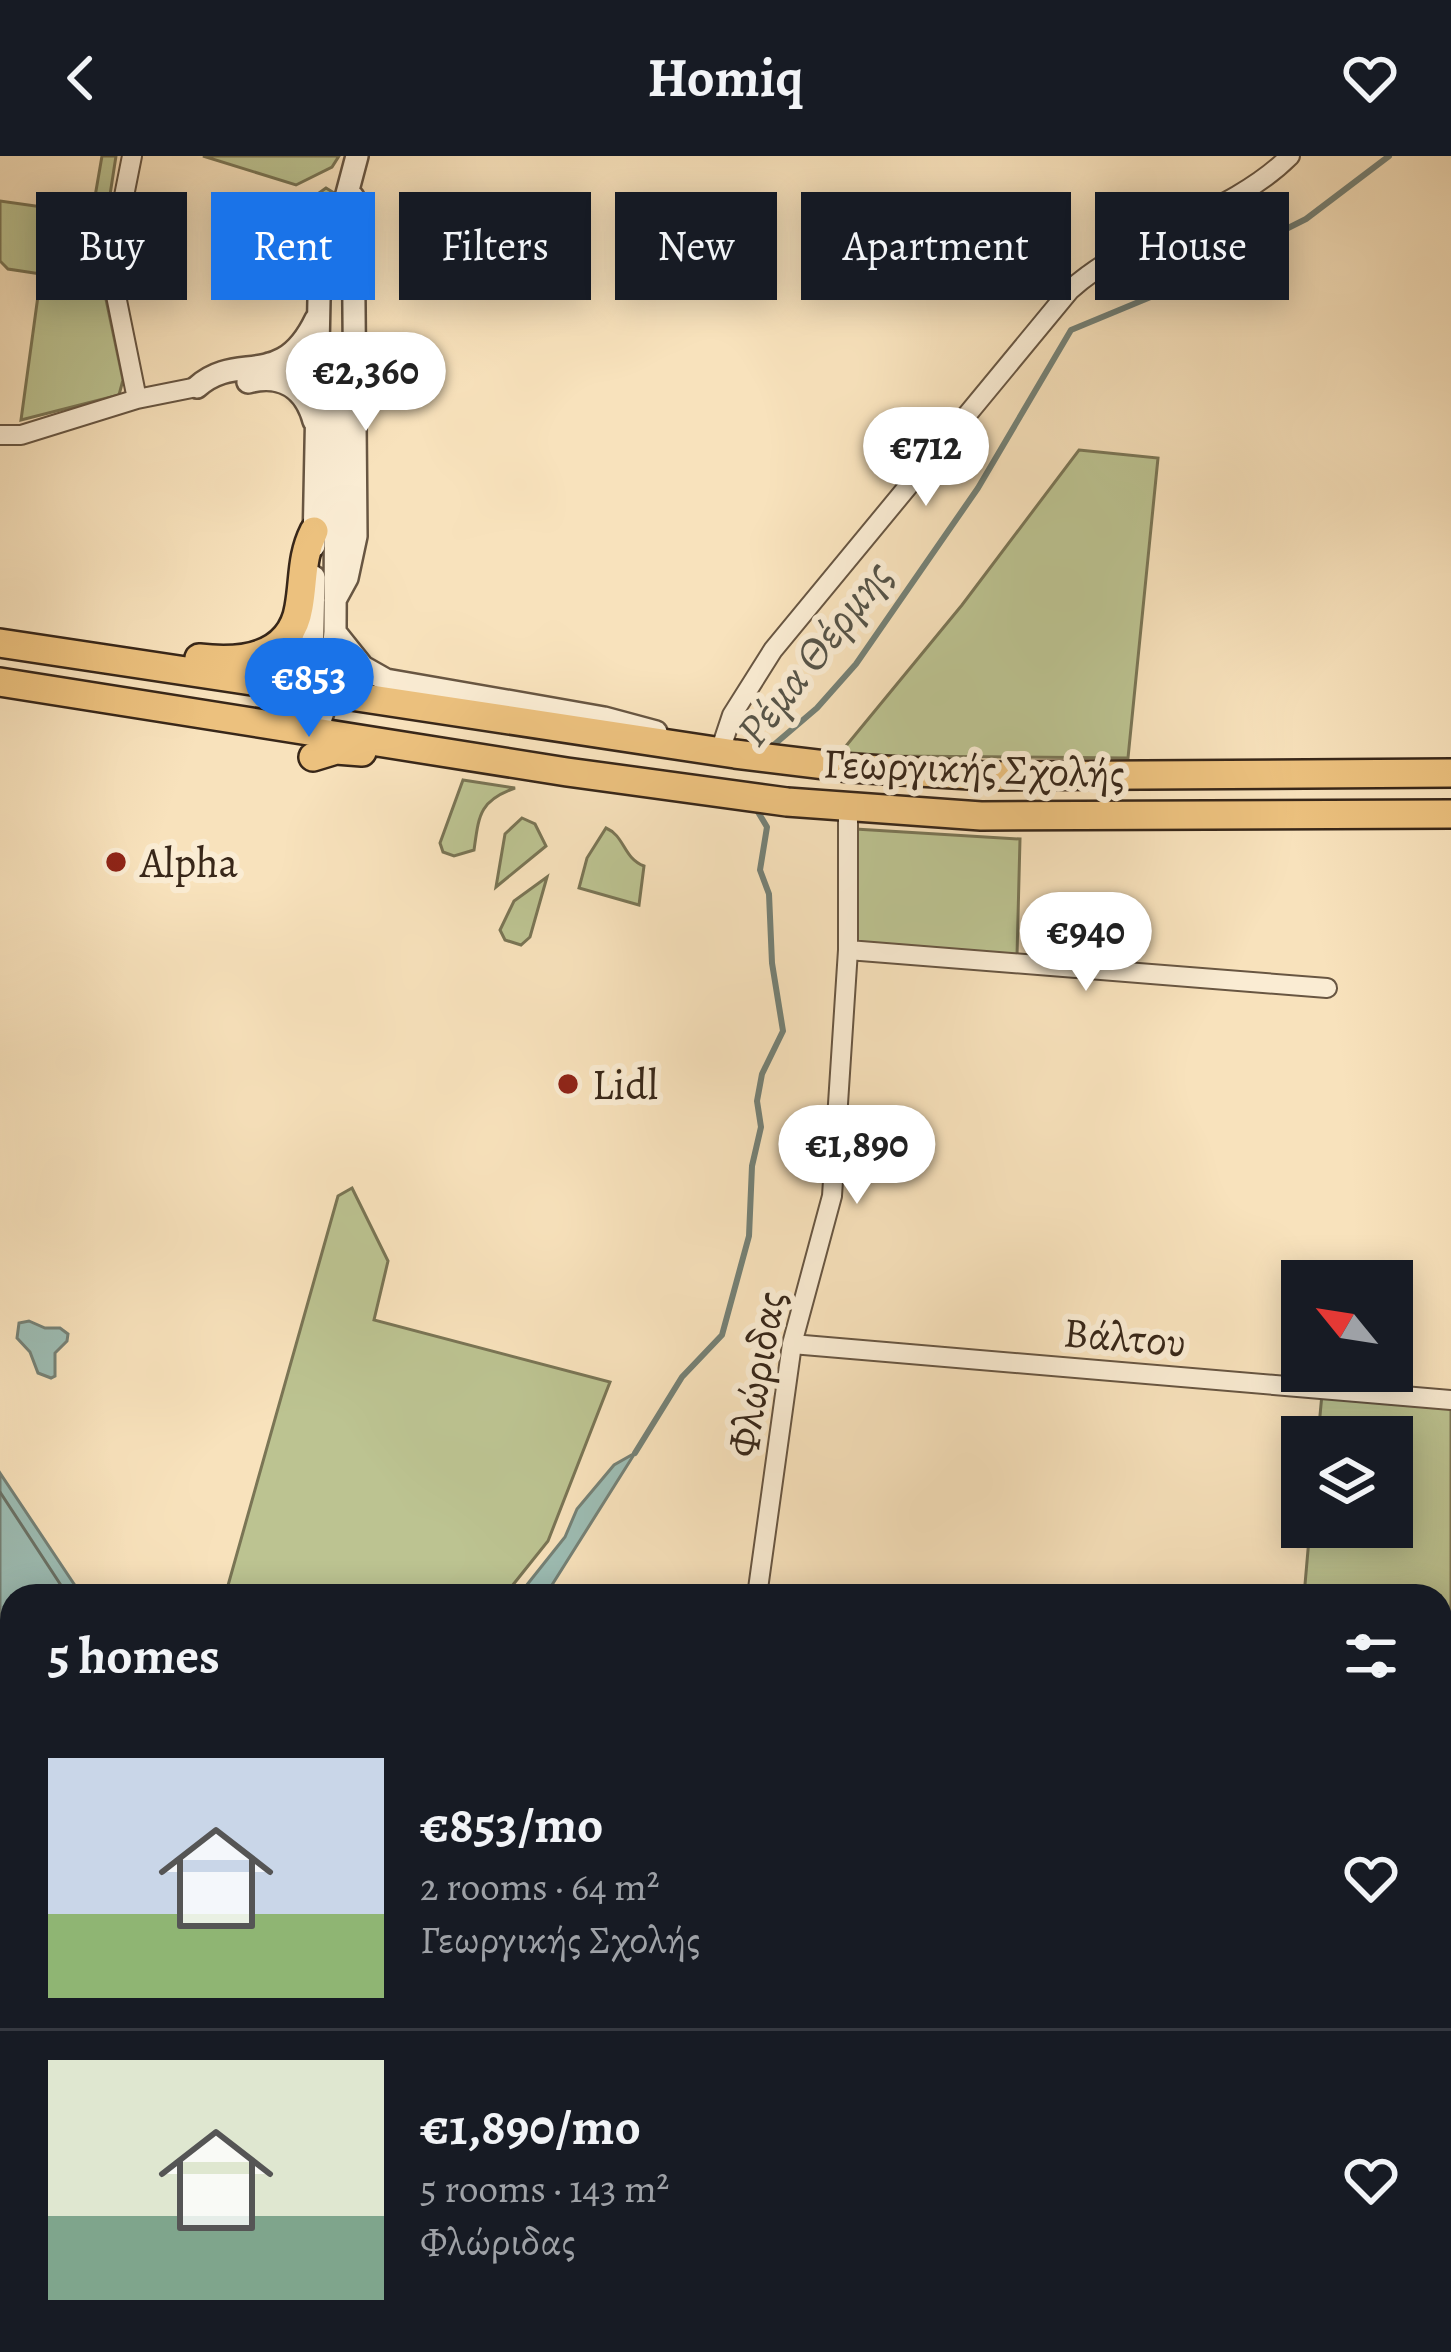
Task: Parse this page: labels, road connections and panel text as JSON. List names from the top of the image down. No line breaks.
{"streets":{"main road":["Γεωργικής Σχολής"],"street":["Βάλτου","Φλώριδας"]},"crossings":[["Γεωργικής Σχολής","Φλώριδας"],["Βάλτου","Φλώριδας"]],"water":["Ρέμα Θέρμης"],"places":["Alpha","Lidl"],"north":"top left","page":{"header":"Homiq","chip":["Buy","Rent","Filters","New","Apartment","House"],"price":["€2,360","€712","€853","€940","€1,890"],"heading":"5 homes","list":[{"name":"€853/mo","note":"2 rooms · 64 m² · Γεωργικής Σχολής"},{"name":"€1,890/mo","note":"5 rooms · 143 m² · Φλώριδας"}]}}
